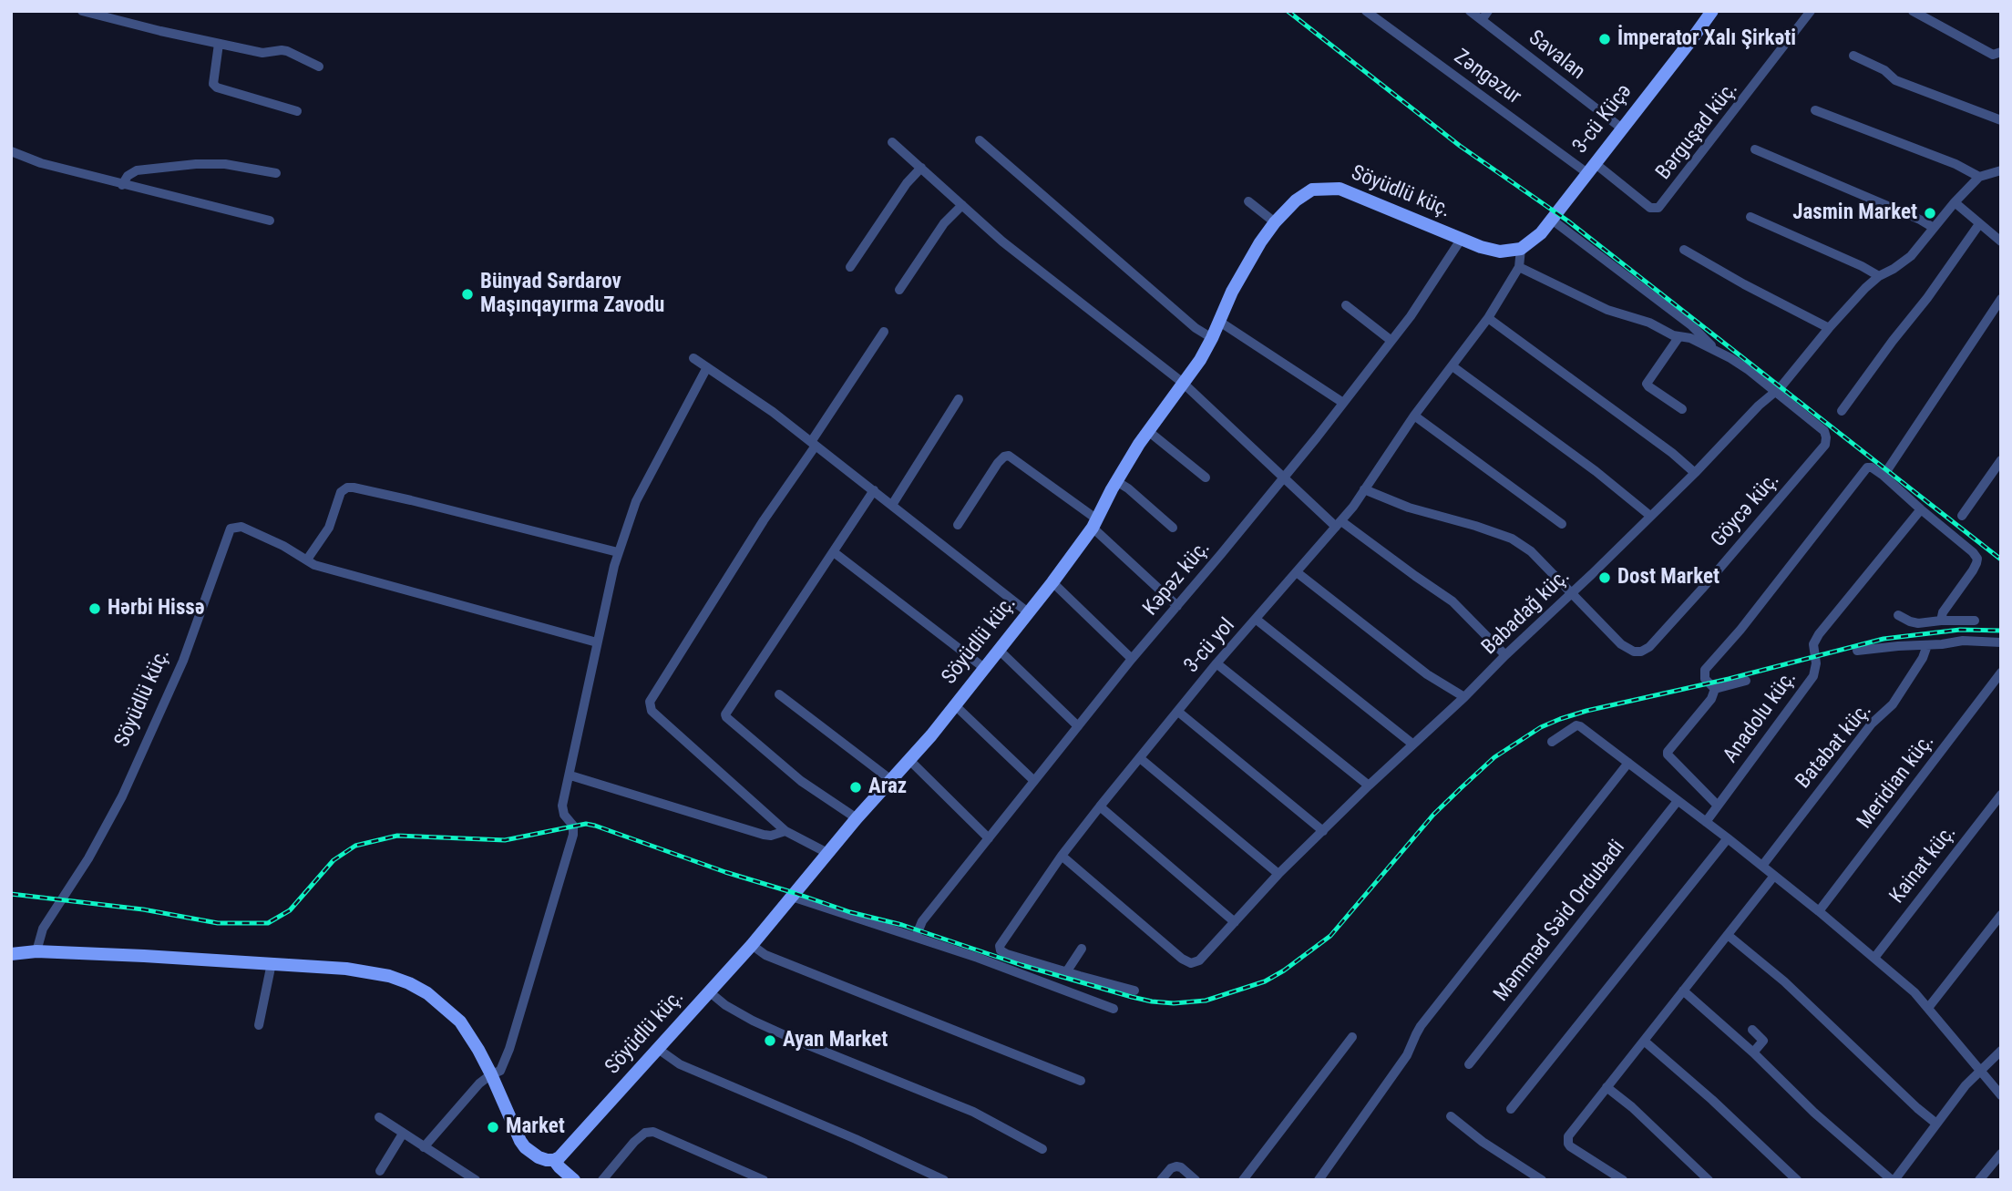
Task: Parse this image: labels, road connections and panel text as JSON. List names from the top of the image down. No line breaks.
{"streets":{"street":["Savalan","Zəngəzur","3-cü Küçə","Bərguşad küç.","Söyüdlü küç.","Göycə küç.","Kəpəz küç.","Babadağ küç.","3-cü yol","Anadolu küç.","Batabat küç.","Meridian küç.","Kainat küç.","Məmməd Səid Ordubadi"]},"crossings":[["Savalan","3-cü Küçə"],["Zəngəzur","3-cü Küçə"],["Zəngəzur","Bərguşad küç."],["3-cü Küçə","Bərguşad küç."],["3-cü Küçə","Söyüdlü küç."],["3-cü Küçə","3-cü yol"],["Söyüdlü küç.","Kəpəz küç."],["Söyüdlü küç.","3-cü yol"],["Göycə küç.","Babadağ küç."],["Göycə küç.","3-cü yol"],["Babadağ küç.","3-cü yol"]],"places":["İmperator Xalı Şirkəti","Jasmin Market","Bünyad Sərdarov Maşınqayırma Zavodu","Dost Market","Hərbi Hissə","Araz","Ayan Market","Market"]}
